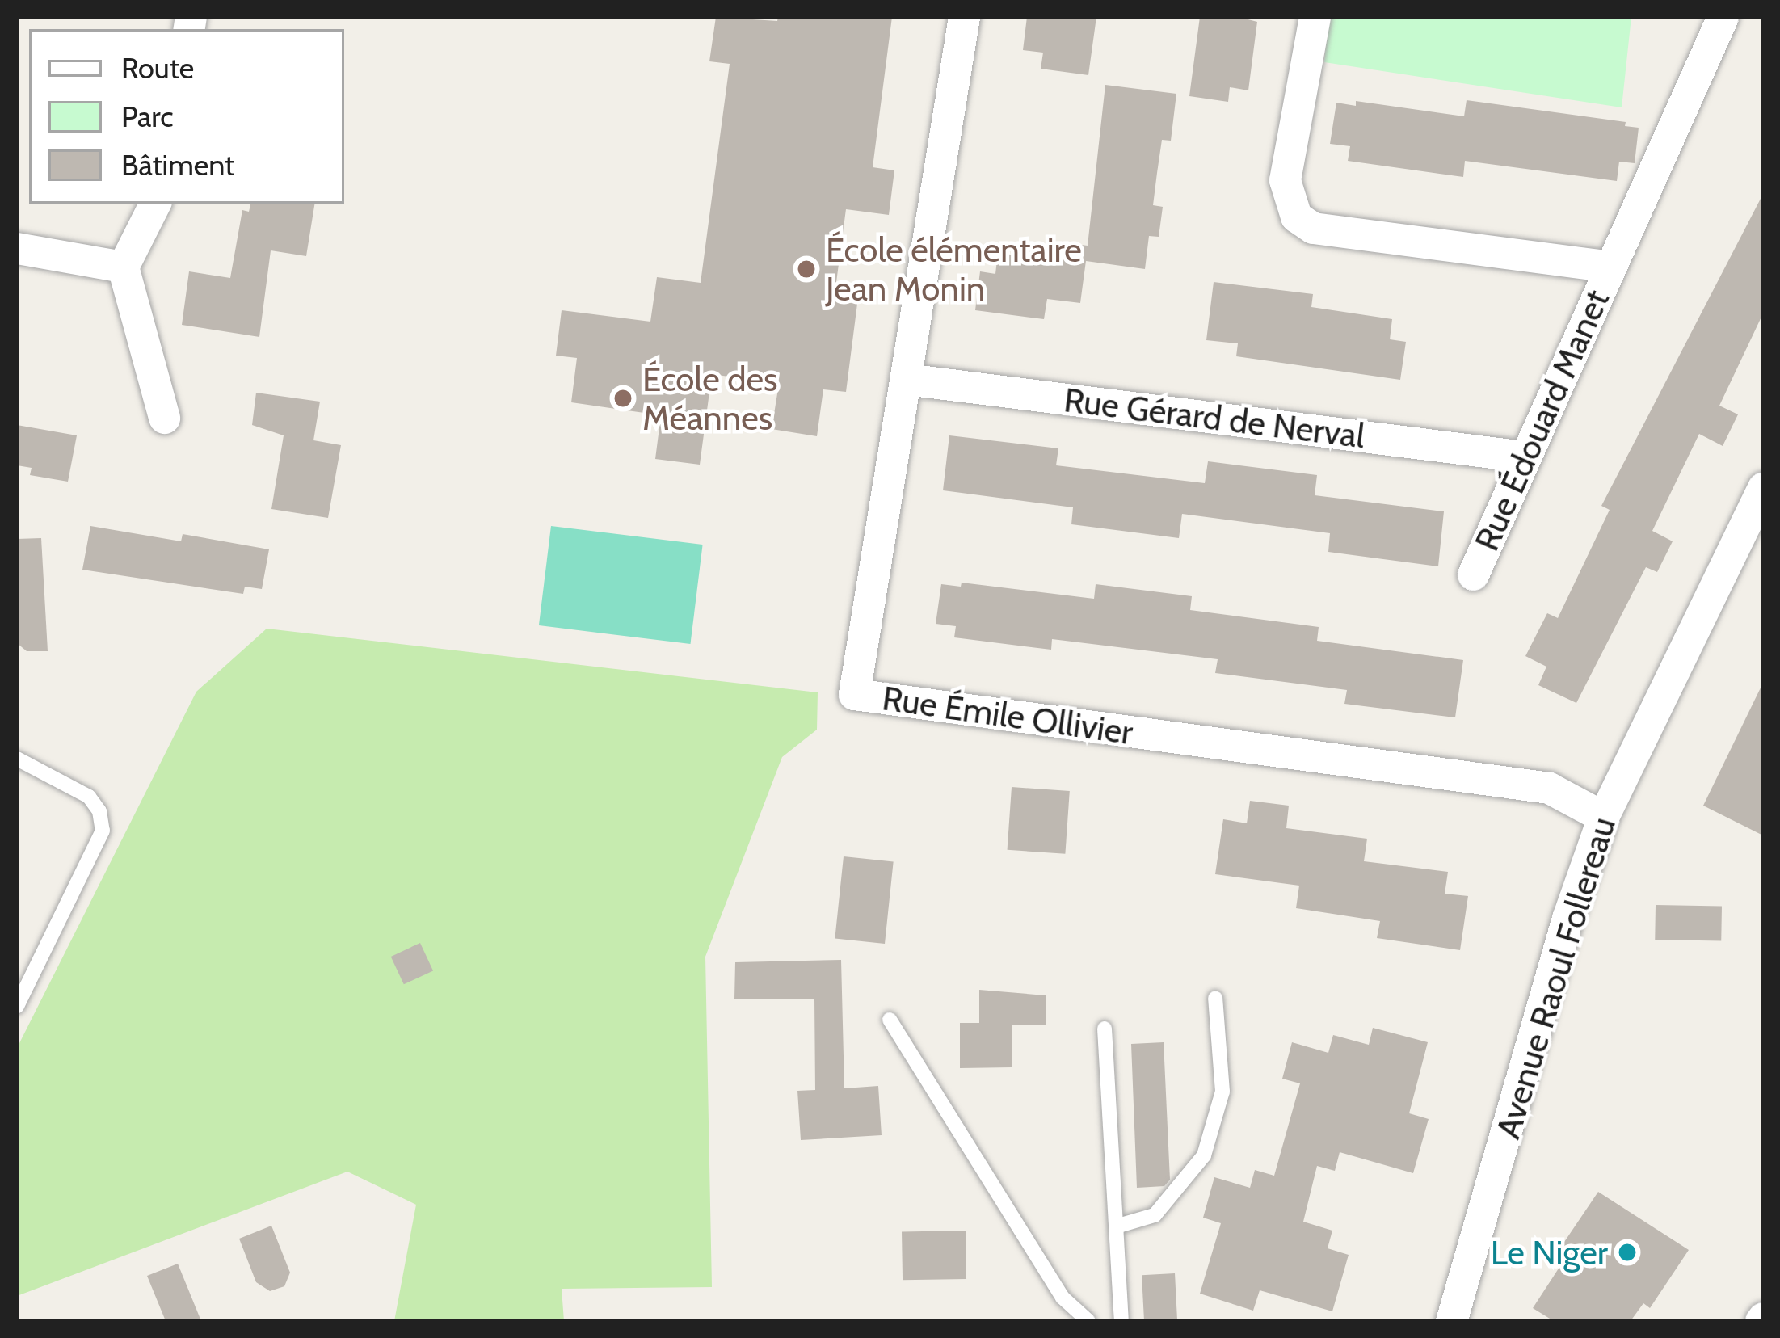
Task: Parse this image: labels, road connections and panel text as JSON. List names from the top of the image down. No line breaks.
{"streets":{"street":["Rue Gérard de Nerval","Rue Édouard Manet","Rue Émile Ollivier","Avenue Raoul Follereau"]},"crossings":[["Rue Gérard de Nerval","Rue Édouard Manet"],["Rue Gérard de Nerval","Rue Émile Ollivier"],["Rue Émile Ollivier","Avenue Raoul Follereau"]],"places":["École élémentaire Jean Monin","École des Méannes","Le Niger"],"legend":["Route","Parc","Bâtiment"]}
